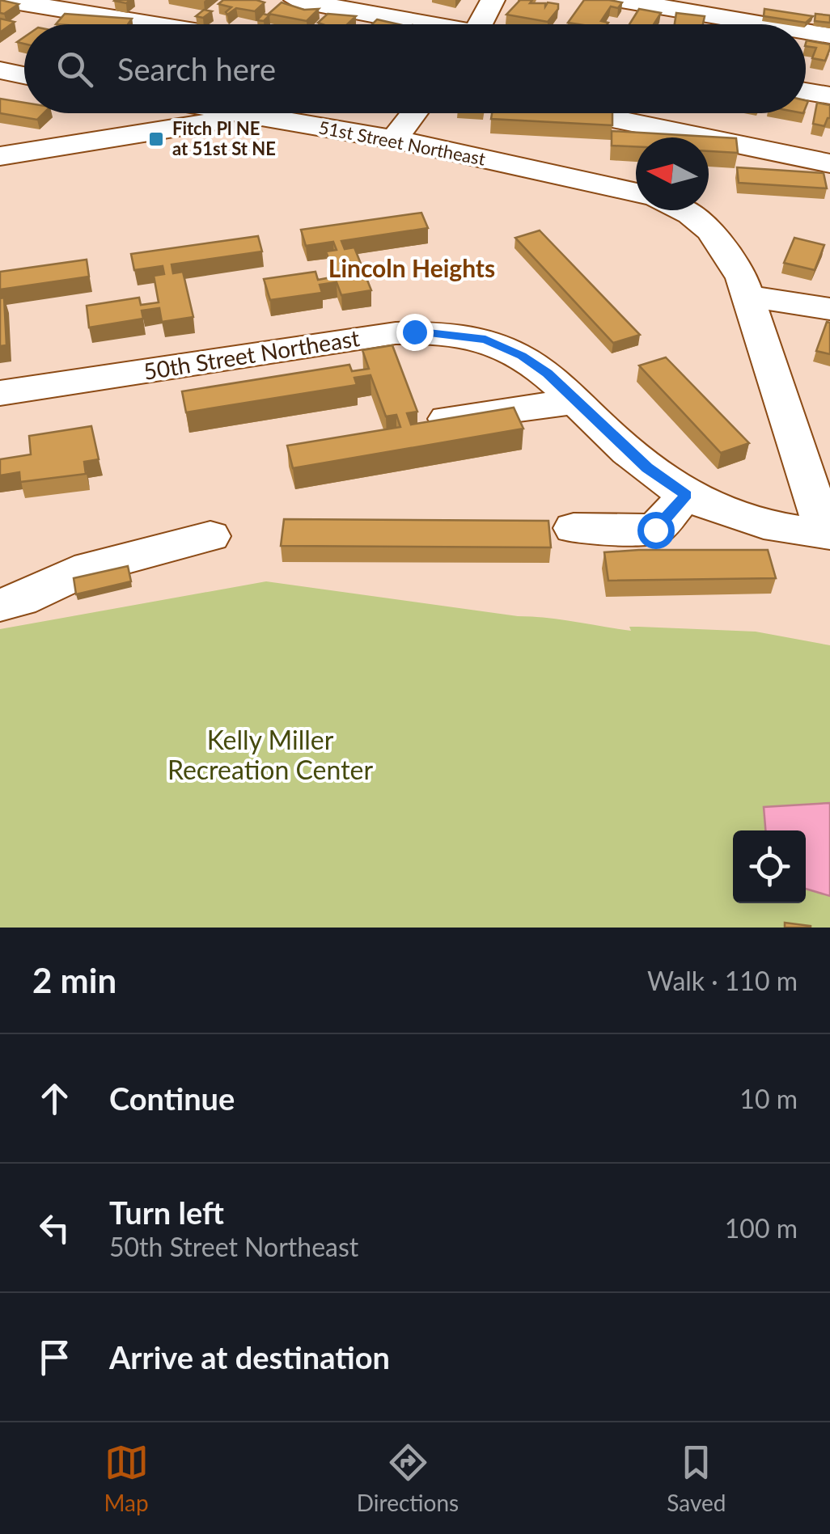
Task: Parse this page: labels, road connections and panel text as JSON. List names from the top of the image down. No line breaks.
{"streets":{"street":["51st Street Northeast","50th Street Northeast"]},"districts":["Lincoln Heights"],"parks":["Kelly Miller Recreation Center"],"places":{"transit":["Fitch Pl NE at 51st St NE"]},"north":"left","page":{"search":"Search here","heading":["2 min","Walk · 110 m"],"list":[["Continue","10 m"],["Turn left","50th Street Northeast","100 m"],"Arrive at destination"],"nav":["Map","Directions","Saved"]}}
